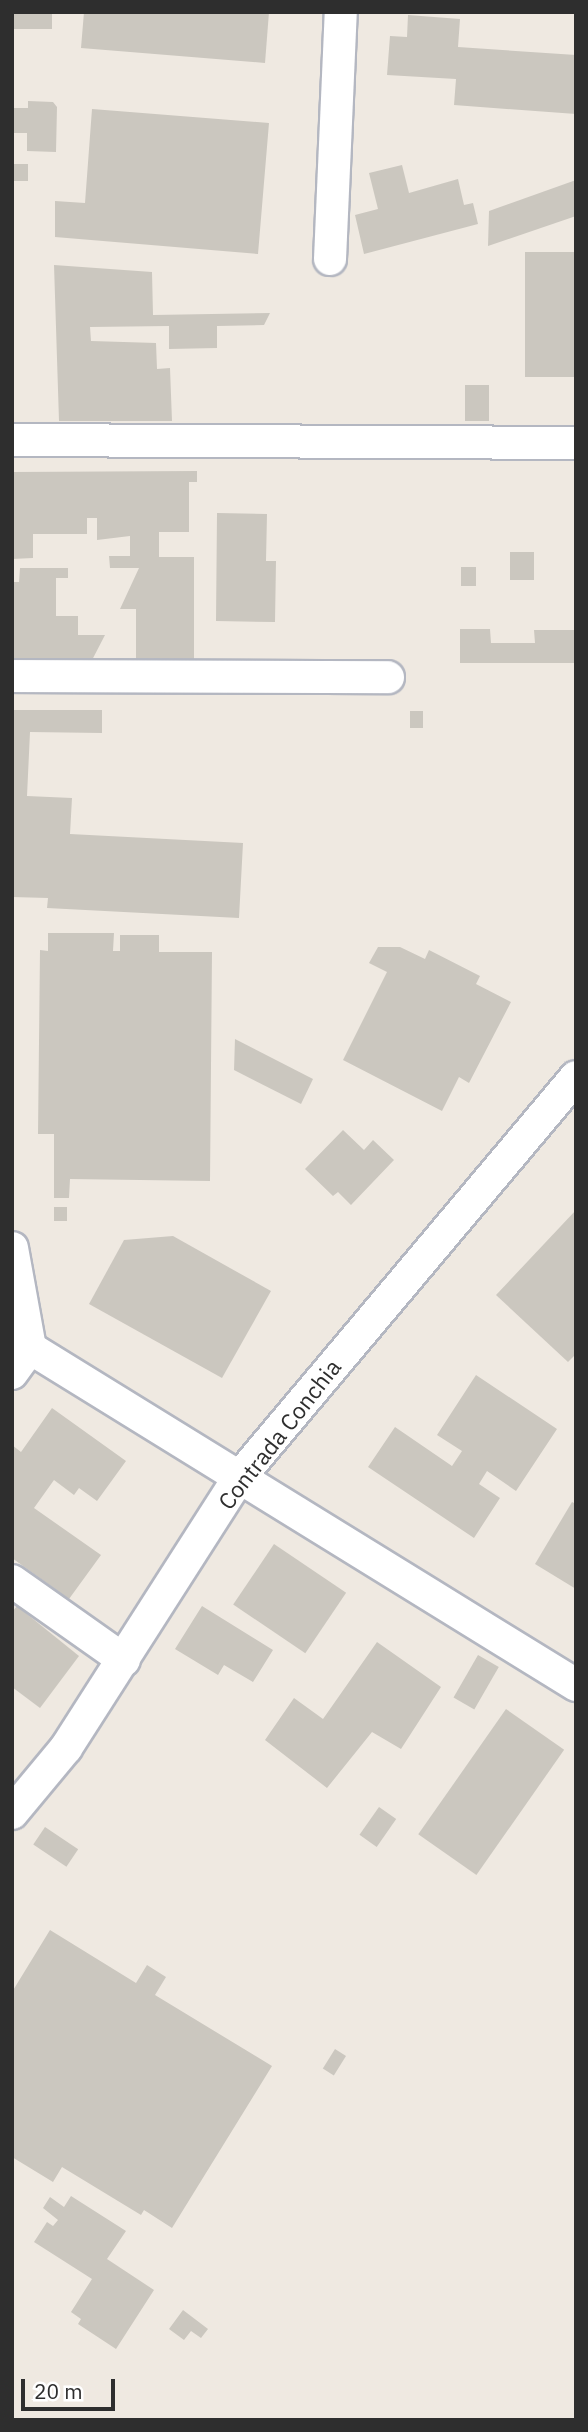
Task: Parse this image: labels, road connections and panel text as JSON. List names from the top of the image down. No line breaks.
{"streets":{"street":["Contrada Conchia"]},"scale_bar":"20 m"}
